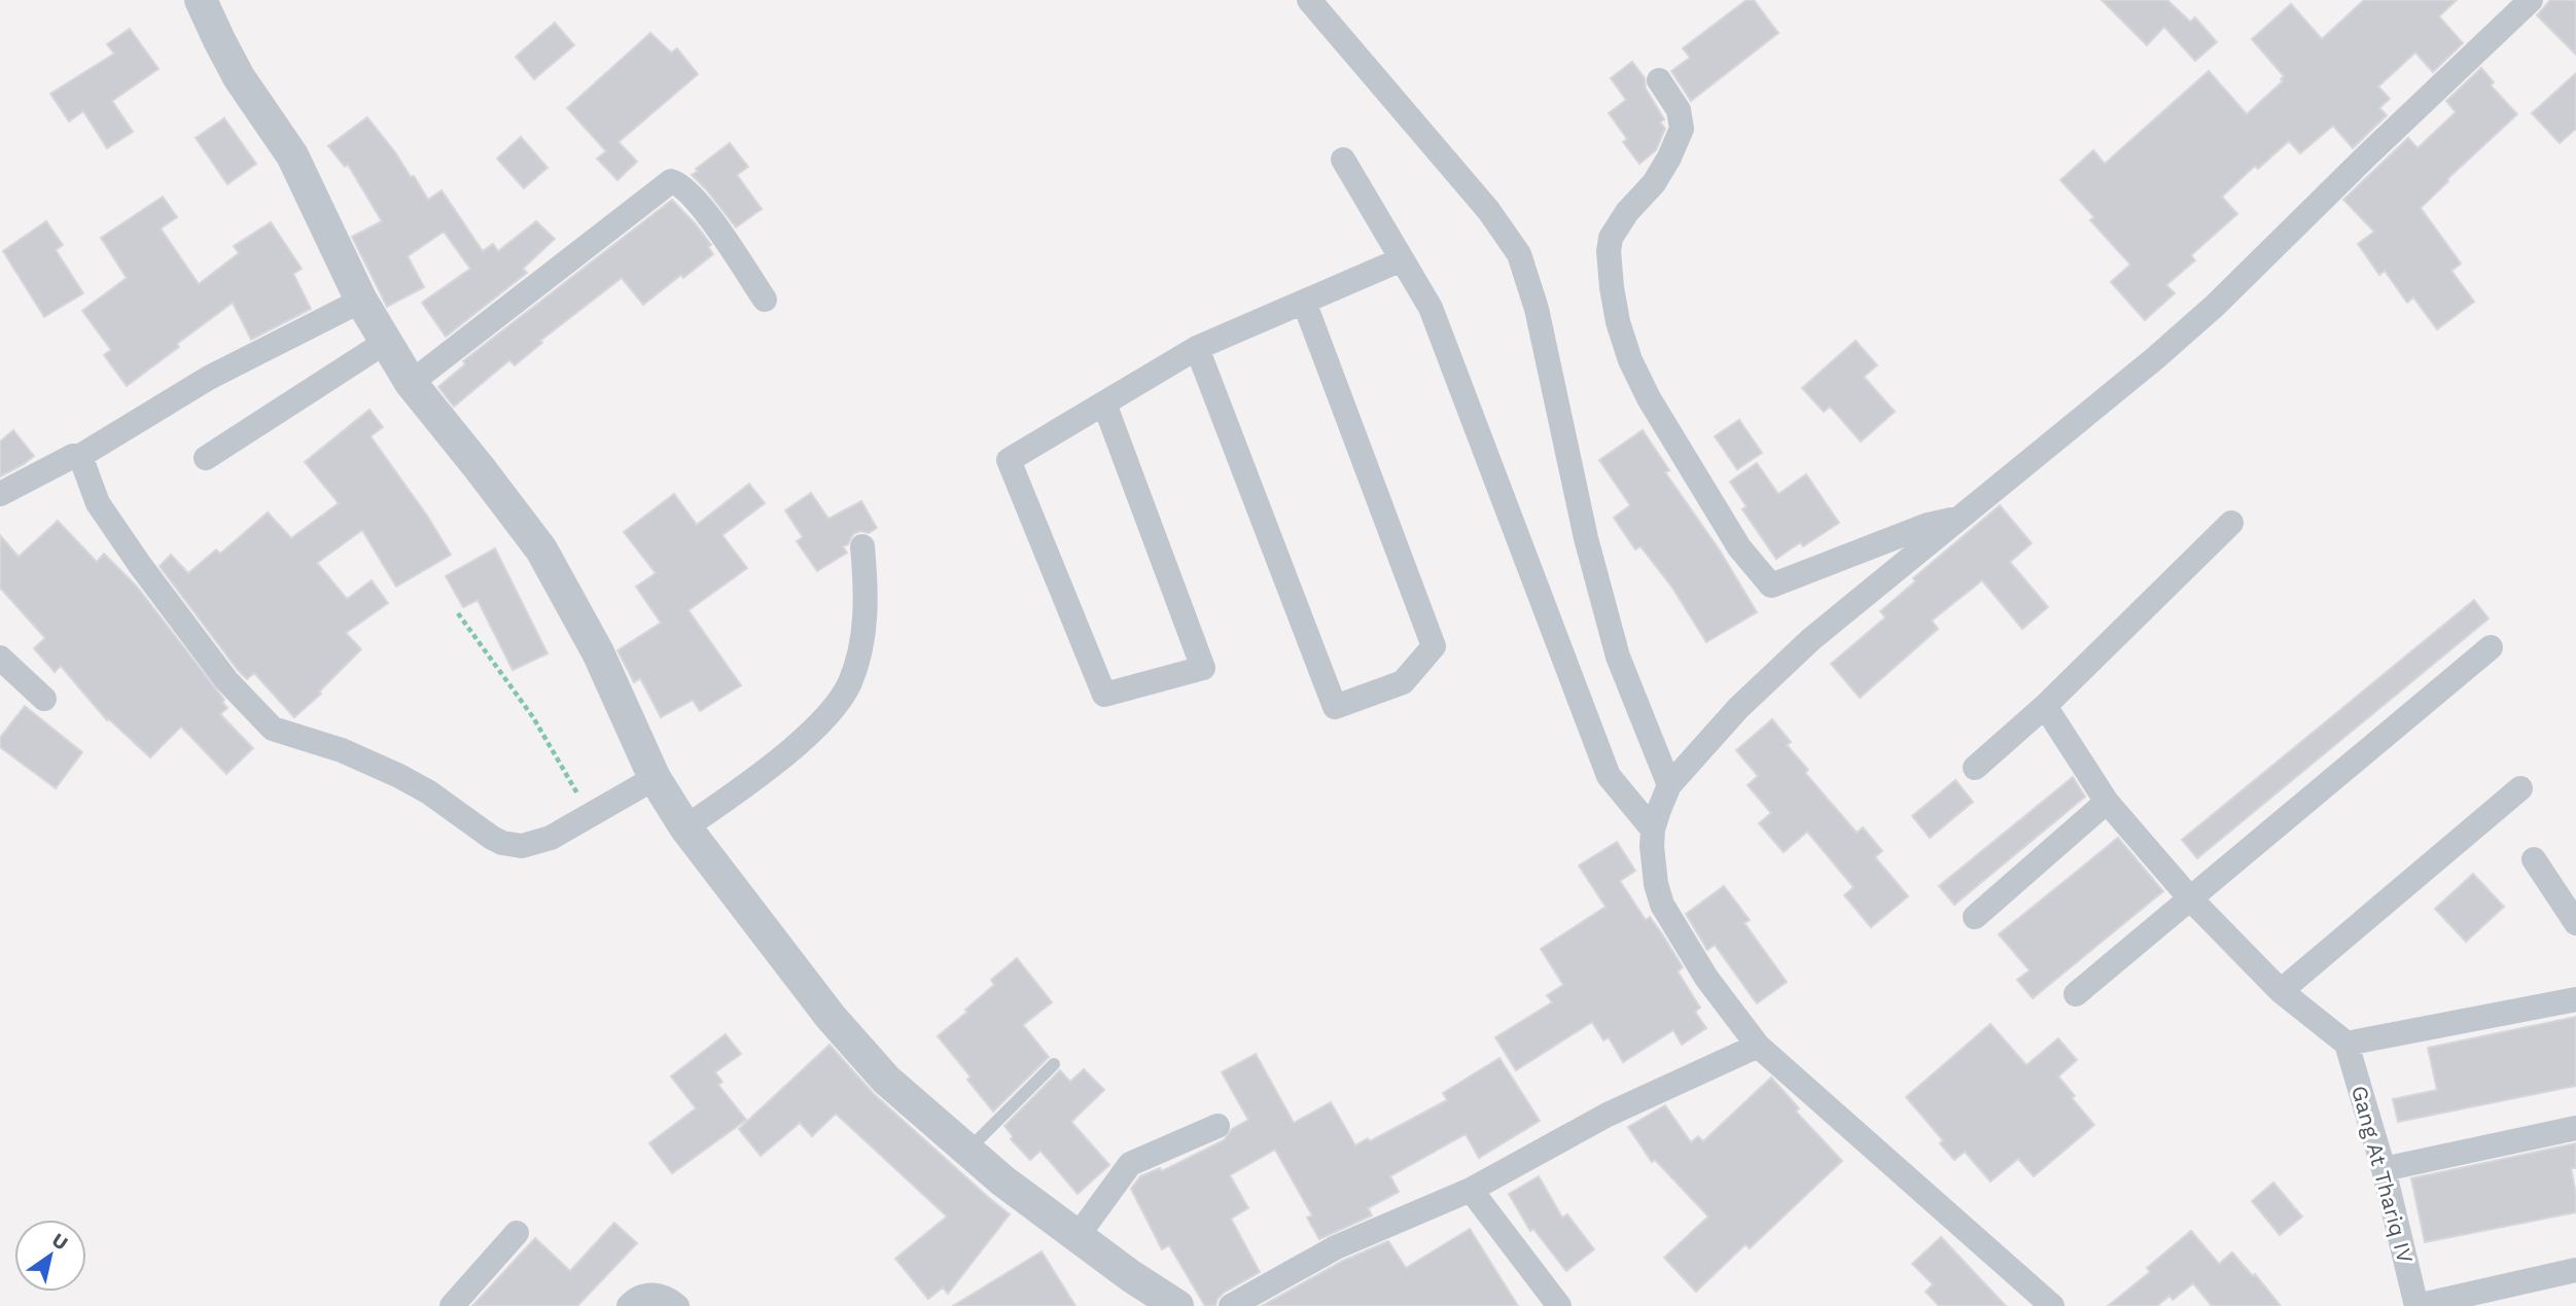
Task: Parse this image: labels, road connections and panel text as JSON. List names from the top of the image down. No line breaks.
{"streets":{"street":["Gang At Thariq IV"]},"north":"top right"}
